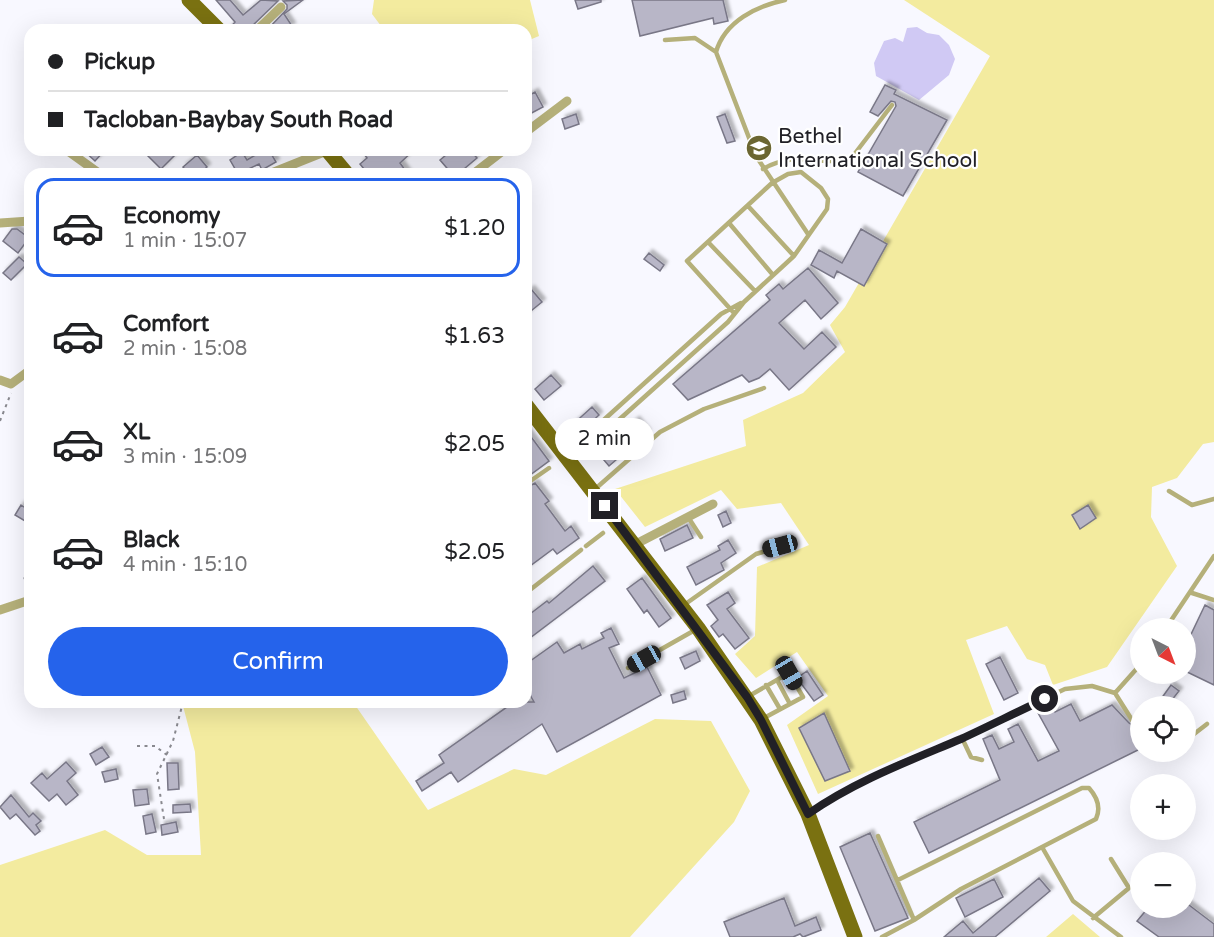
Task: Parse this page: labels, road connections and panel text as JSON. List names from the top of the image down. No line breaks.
{"places":{"school or university":["Bethel International School"]},"north":"bottom right","page":{"banner":["Pickup","Tacloban-Baybay South Road"],"list":[{"name":"Economy","note":"1 min · 15:07","value":"$1.20"},{"name":"Comfort","note":"2 min · 15:08","value":"$1.63"},{"name":"XL","note":"3 min · 15:09","value":"$2.05"},{"name":"Black","note":"4 min · 15:10","value":"$2.05"}],"bubble":"2 min","buttons":"Confirm","map_buttons":["+","−"]}}
